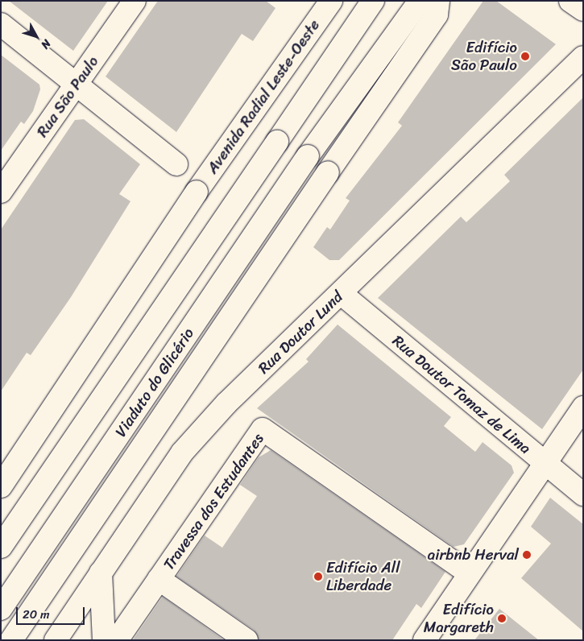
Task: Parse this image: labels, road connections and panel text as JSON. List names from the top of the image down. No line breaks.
{"streets":{"main road":["Rua São Paulo","Avenida Radial Leste-Oeste","Rua Doutor Lund","Viaduto do Glicério","Rua Doutor Tomaz de Lima","Travessa dos Estudantes"]},"crossings":[["Rua Doutor Lund","Rua Doutor Tomaz de Lima"]],"places":["Edifício São Paulo","airbnb Herval","Edifício All Liberdade","Edifício Margareth"],"scale_bar":"20 m","north":"bottom right"}
